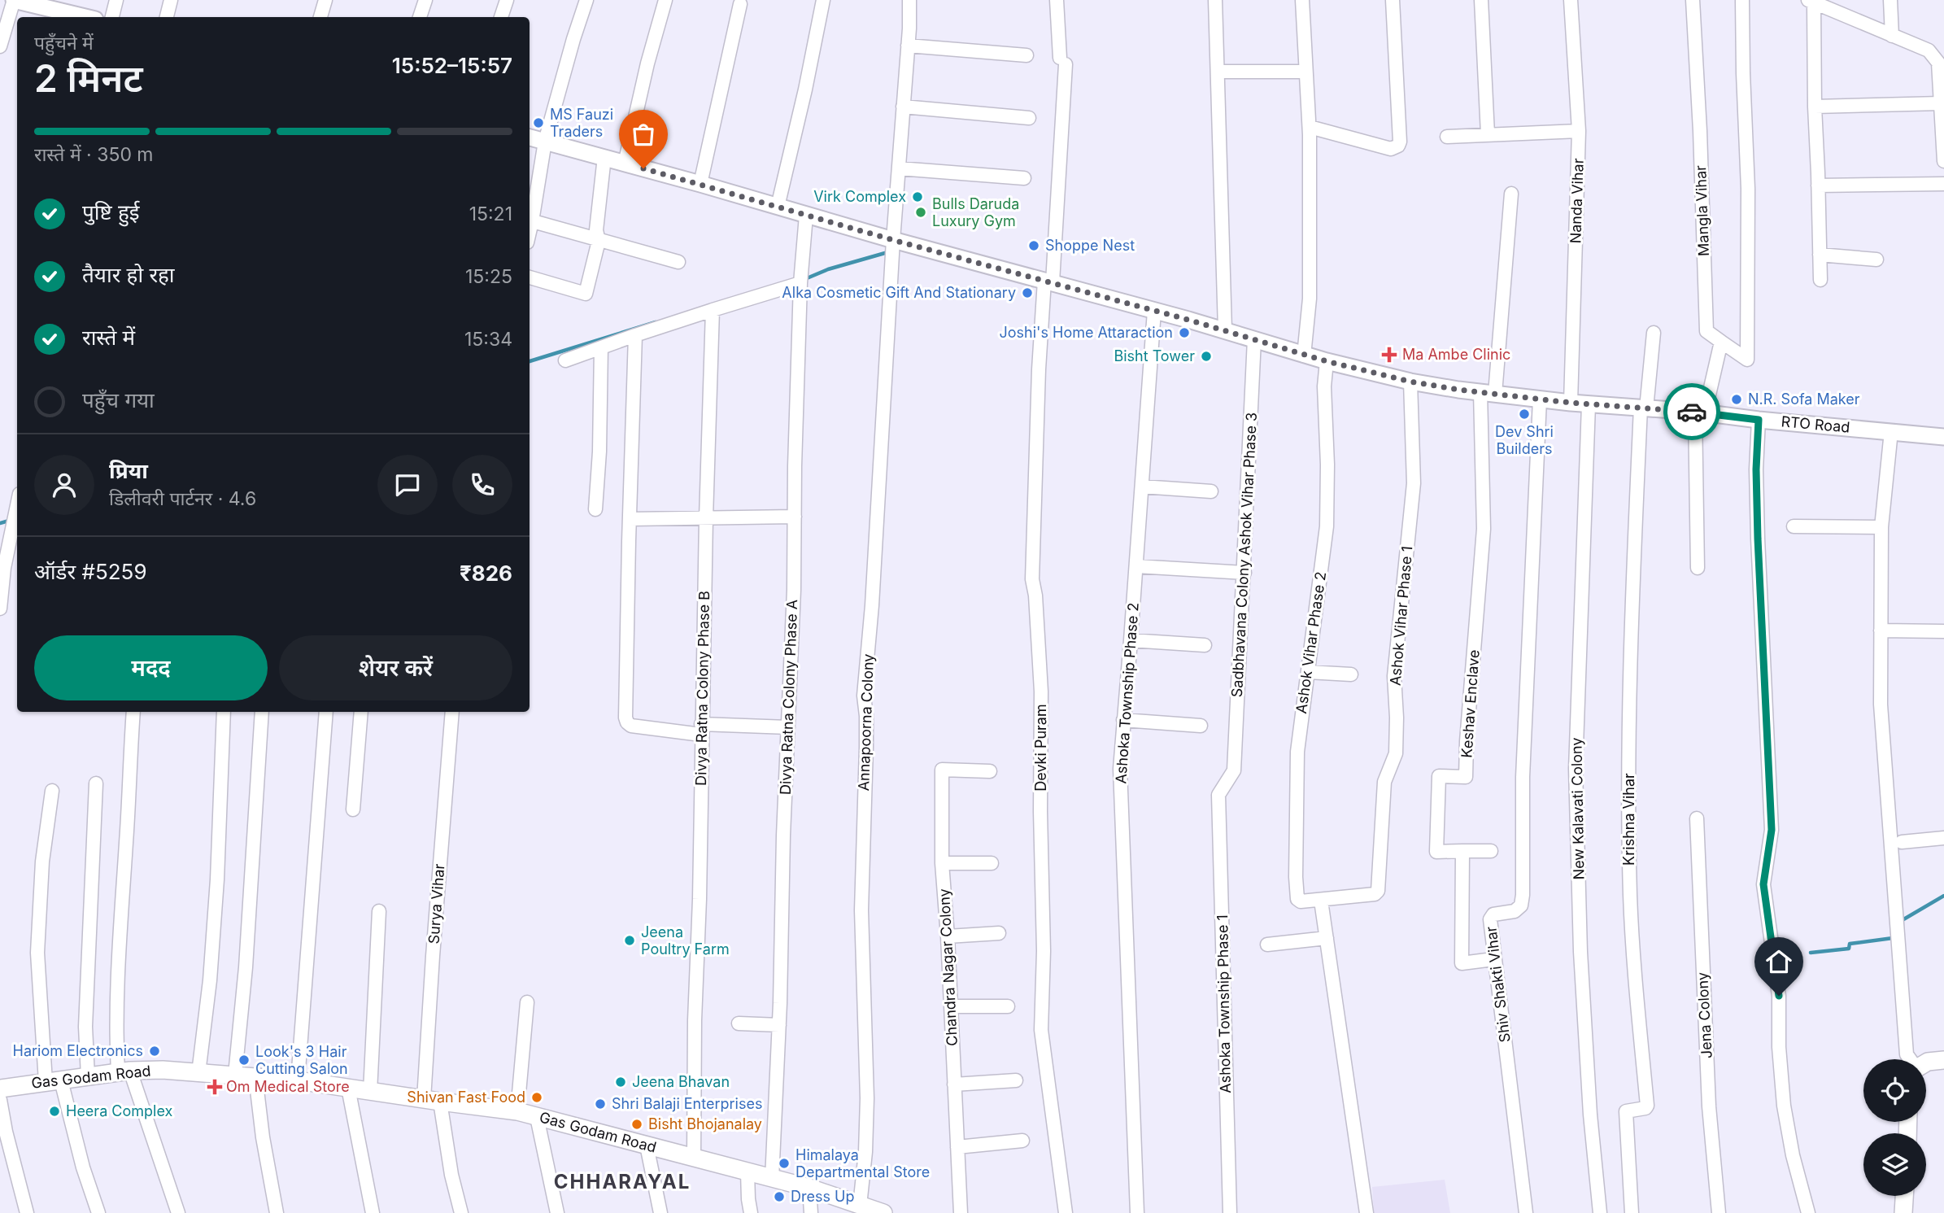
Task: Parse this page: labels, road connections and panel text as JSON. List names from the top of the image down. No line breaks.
{"streets":{"main road":["Gas Godam Road"],"street":["Nanda Vihar","Mangla Vihar","RTO Road","Sadbhavana Colony Ashok Vihar Phase 3","Ashok Vihar Phase 1","Ashok Vihar Phase 2","Divya Ratna Colony Phase B","Ashoka Township Phase 2","Divya Ratna Colony Phase A","Keshav Enclave","Annapoorna Colony","Devki Puram","New Kalavati Colony","Krishna Vihar","Surya Vihar","Chandra Nagar Colony","Shiv Shakti Vihar","Ashoka Township Phase 1","Jena Colony"]},"crossings":[["Nanda Vihar","RTO Road"],["RTO Road","Sadbhavana Colony Ashok Vihar Phase 3"],["RTO Road","Ashok Vihar Phase 1"],["RTO Road","Ashok Vihar Phase 2"],["RTO Road","Ashoka Township Phase 2"],["RTO Road","Divya Ratna Colony Phase A"],["RTO Road","Keshav Enclave"],["RTO Road","Annapoorna Colony"],["RTO Road","Devki Puram"],["RTO Road","New Kalavati Colony"],["RTO Road","Krishna Vihar"],["RTO Road","Shiv Shakti Vihar"],["Sadbhavana Colony Ashok Vihar Phase 3","Ashoka Township Phase 1"],["Ashok Vihar Phase 1","Ashok Vihar Phase 2"],["Divya Ratna Colony Phase B","Gas Godam Road"],["Divya Ratna Colony Phase A","Gas Godam Road"],["Annapoorna Colony","Gas Godam Road"],["Surya Vihar","Gas Godam Road"]],"districts":["CHHARAYAL"],"places":{"other":["MS Fauzi Traders","Virk Complex","Bulls Daruda Luxury Gym","Shoppe Nest","Alka Cosmetic Gift And Stationary","Joshi's Home Attaraction","Bisht Tower","N.R. Sofa Maker","Dev Shri Builders","Jeena Poultry Farm","Hariom Electronics","Look's 3 Hair Cutting Salon","Jeena Bhavan","Shivan Fast Food","Shri Balaji Enterprises","Heera Complex","Bisht Bhojanalay","Himalaya Departmental Store","Dress Up"],"health":["Ma Ambe Clinic","Om Medical Store"]},"page":{"heading":["2 मिनट","पहुँचने में","15:52–15:57"],"panel":["प्रिया","डिलीवरी पार्टनर · 4.6","ऑर्डर #5259","₹826"],"bar":"रास्ते में · 350 m","list":[["पुष्टि हुई","15:21"],["तैयार हो रहा","15:25"],["रास्ते में","15:34"],"पहुँच गया"],"buttons":["मदद","शेयर करें"]}}
